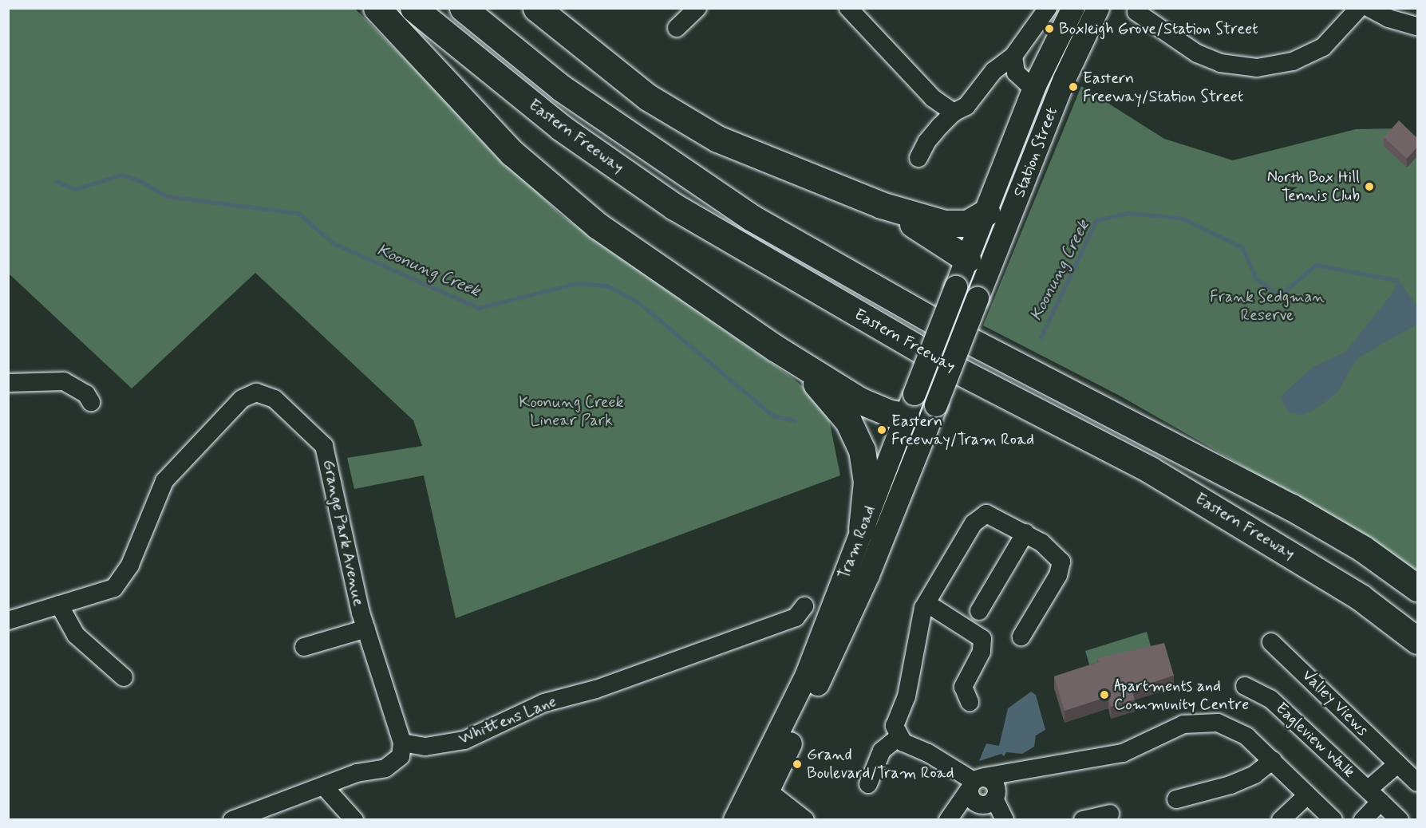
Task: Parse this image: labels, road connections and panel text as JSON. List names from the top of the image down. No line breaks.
{"streets":{"highway":["Eastern Freeway"],"main road":["Station Street","Tram Road"],"street":["Grange Park Avenue","Valley Views","Whittens Lane","Eagleview Walk"]},"crossings":[["Station Street","Tram Road"],["Grange Park Avenue","Whittens Lane"]],"water":["Koonung Creek"],"parks":["Frank Sedgman Reserve","Koonung Creek Linear Park"],"places":["Boxleigh Grove/Station Street","Eastern Freeway/Station Street","North Box Hill Tennis Club","Eastern Freeway/Tram Road","Apartments and Community Centre","Grand Boulevard/Tram Road"]}
